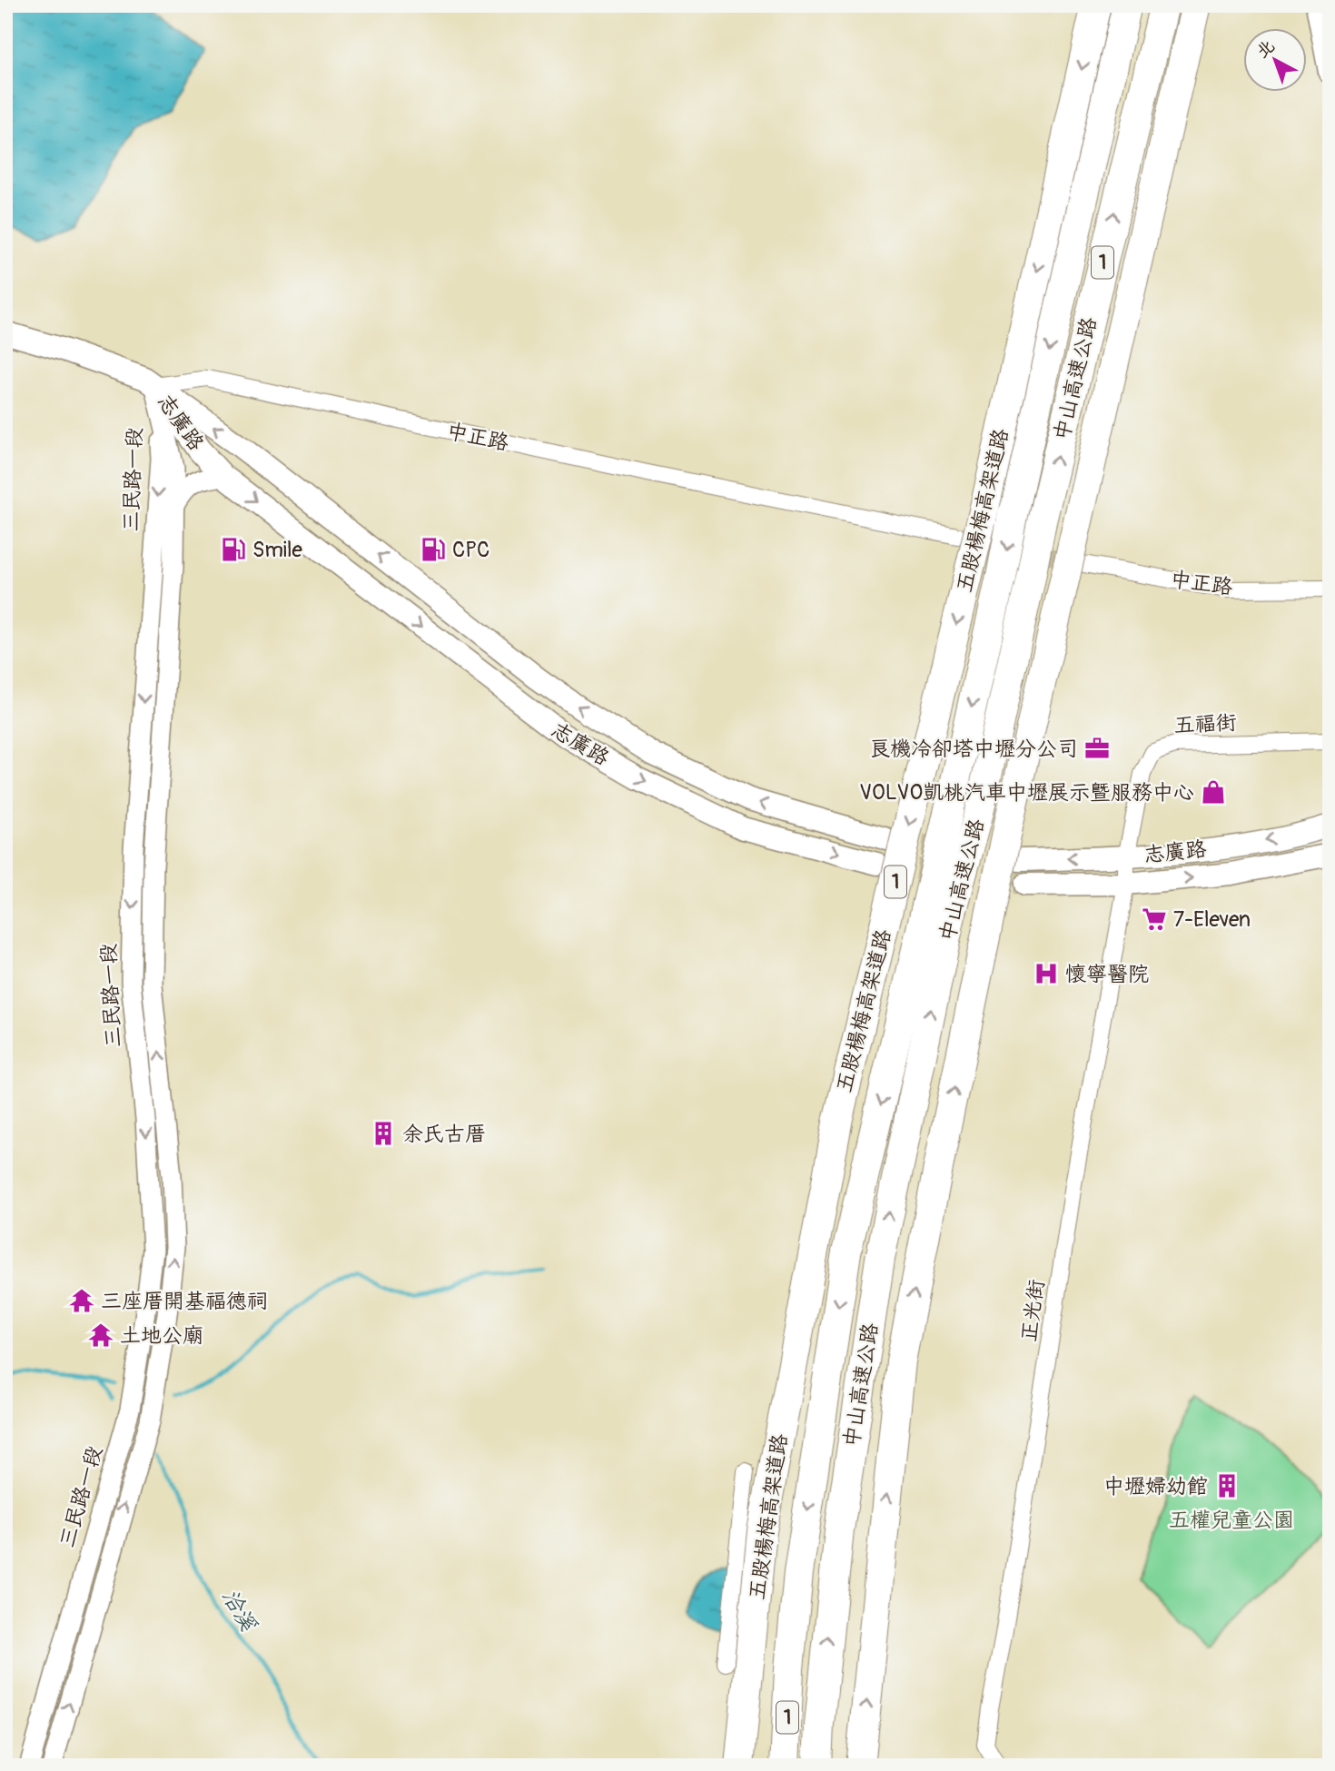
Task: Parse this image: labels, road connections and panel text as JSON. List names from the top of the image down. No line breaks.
{"streets":{"highway":["1","中山高速公路","五股楊梅高架道路"],"main road":["志廣路"],"street":["中正路","三民路一段","五福街","正光街"]},"crossings":[["志廣路","中正路"],["志廣路","三民路一段"],["志廣路","五福街"],["志廣路","正光街"],["中正路","三民路一段"],["五福街","正光街"]],"water":["洽溪"],"parks":["五權兒童公園"],"places":{"fuel station":["Smile","CPC"],"office":["良機冷卻塔中壢分公司"],"shop":["VOLVO凱桃汽車中壢展示暨服務中心"],"supermarket":["7-Eleven"],"hospital":["懷寧醫院"],"building":["余氏古厝","中壢婦幼館"],"temple":["三座厝開基福德祠","土地公廟"]},"north":"top left"}
